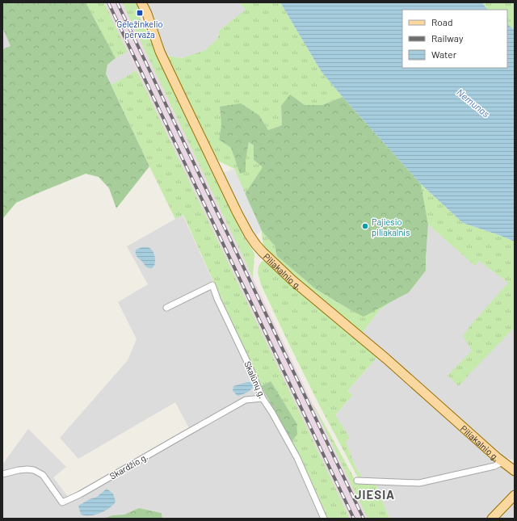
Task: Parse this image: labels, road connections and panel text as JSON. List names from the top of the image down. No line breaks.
{"streets":{"main road":["Piliakalnio g."],"street":["Skalūnų g.","Skardžio g."]},"crossings":[["Skalūnų g.","Skardžio g."]],"districts":["JIESIA"],"water":["Nemunas"],"places":{"transit":["Geležinkelio pervaža"],"other":["Pajiesio piliakalnis"]},"legend":["Road","Railway","Water"]}
